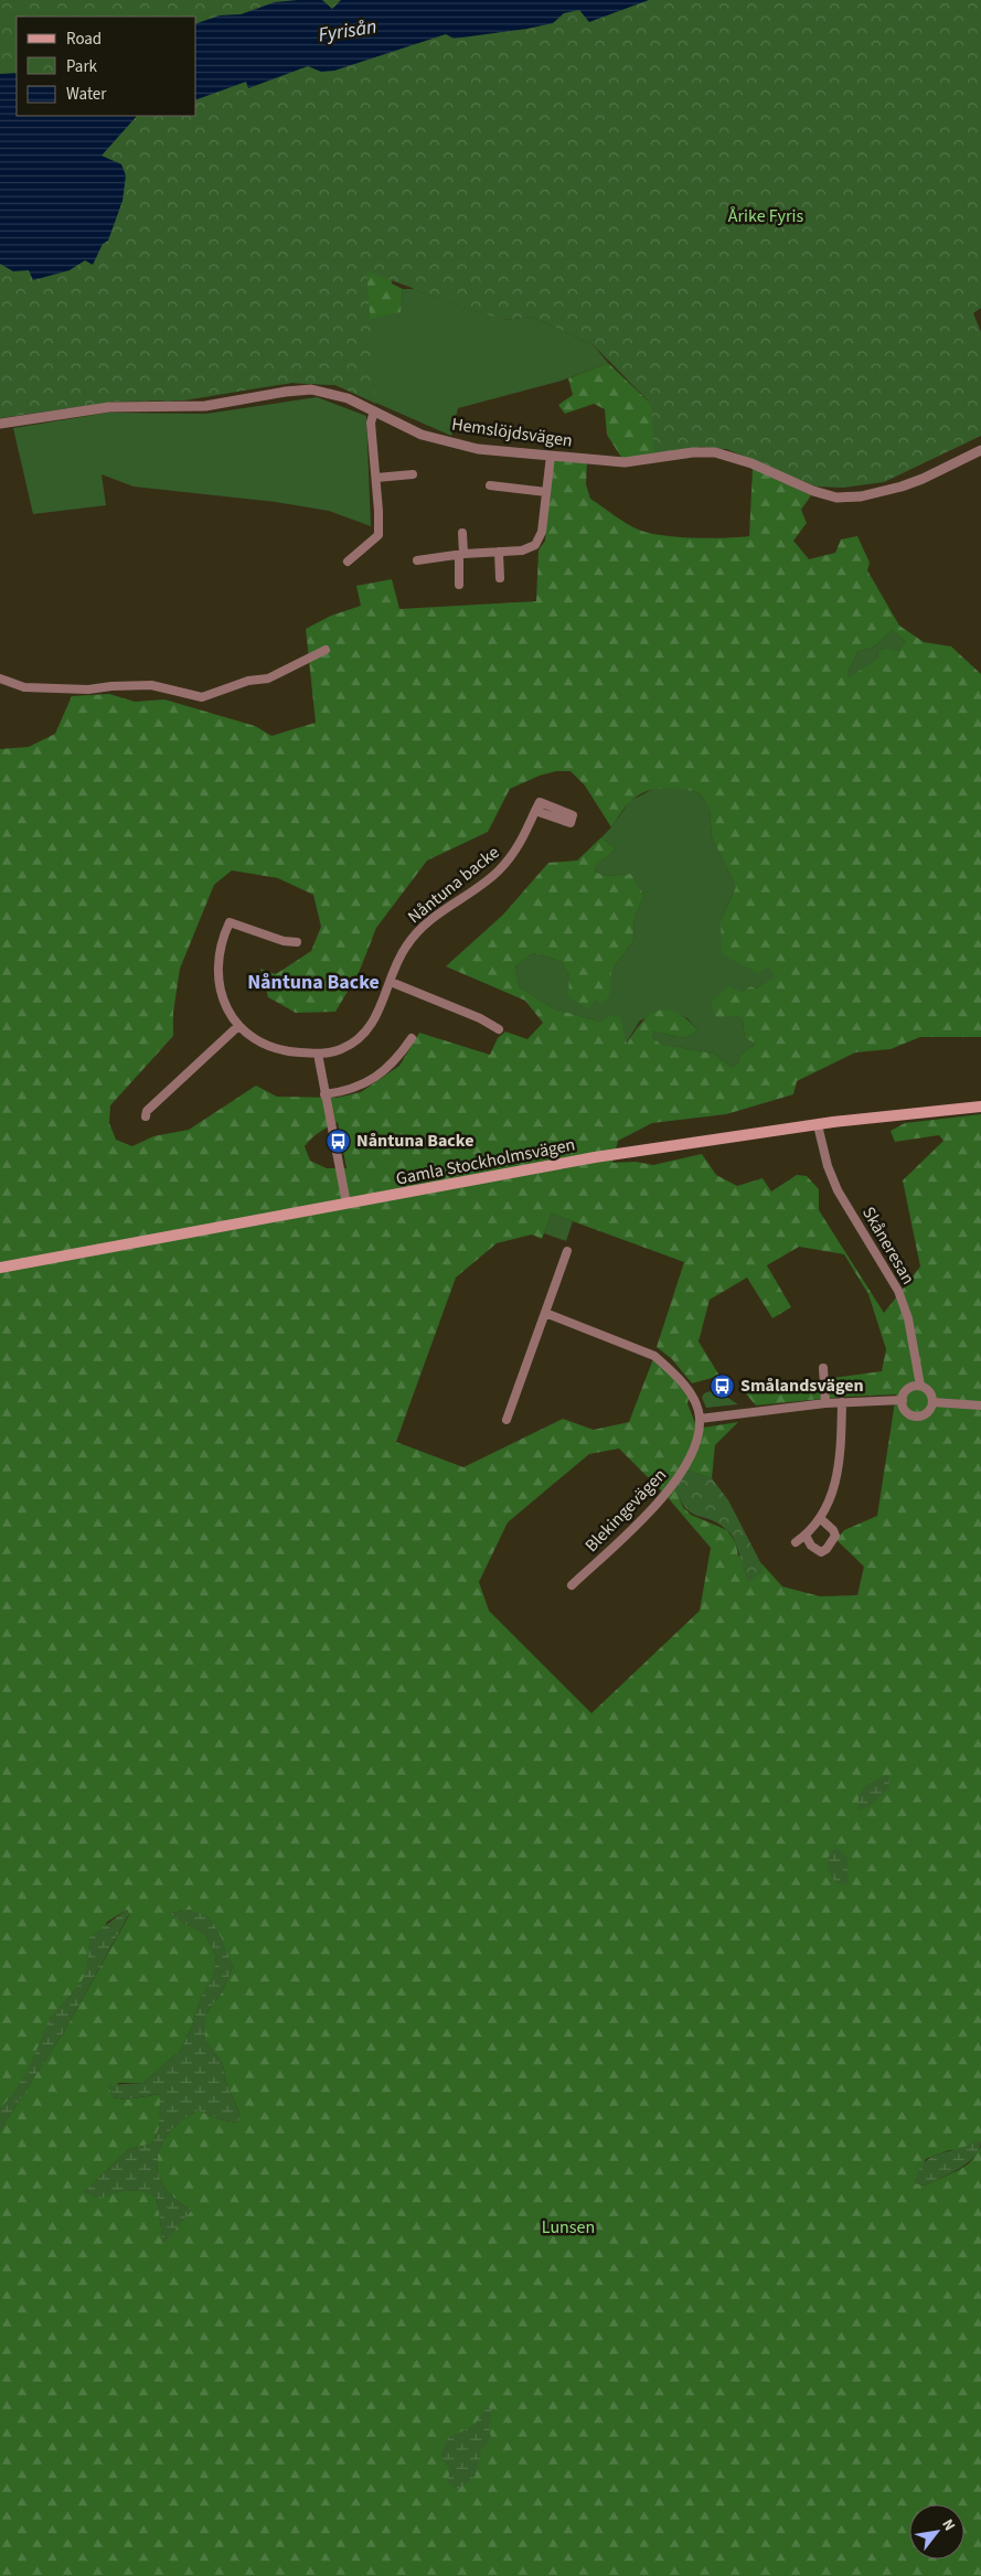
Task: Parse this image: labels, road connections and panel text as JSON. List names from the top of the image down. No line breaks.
{"streets":{"main road":["Gamla Stockholmsvägen"],"street":["Hemslöjdsvägen","Nåntuna backe","Skåneresan","Blekingevägen"]},"crossings":[["Gamla Stockholmsvägen","Skåneresan"]],"districts":["Nåntuna Backe"],"water":["Fyrisån"],"parks":["Årike Fyris","Lunsen"],"places":{"bus stop":["Nåntuna Backe","Smålandsvägen"]},"legend":["Road","Park","Water"],"north":"top right"}
